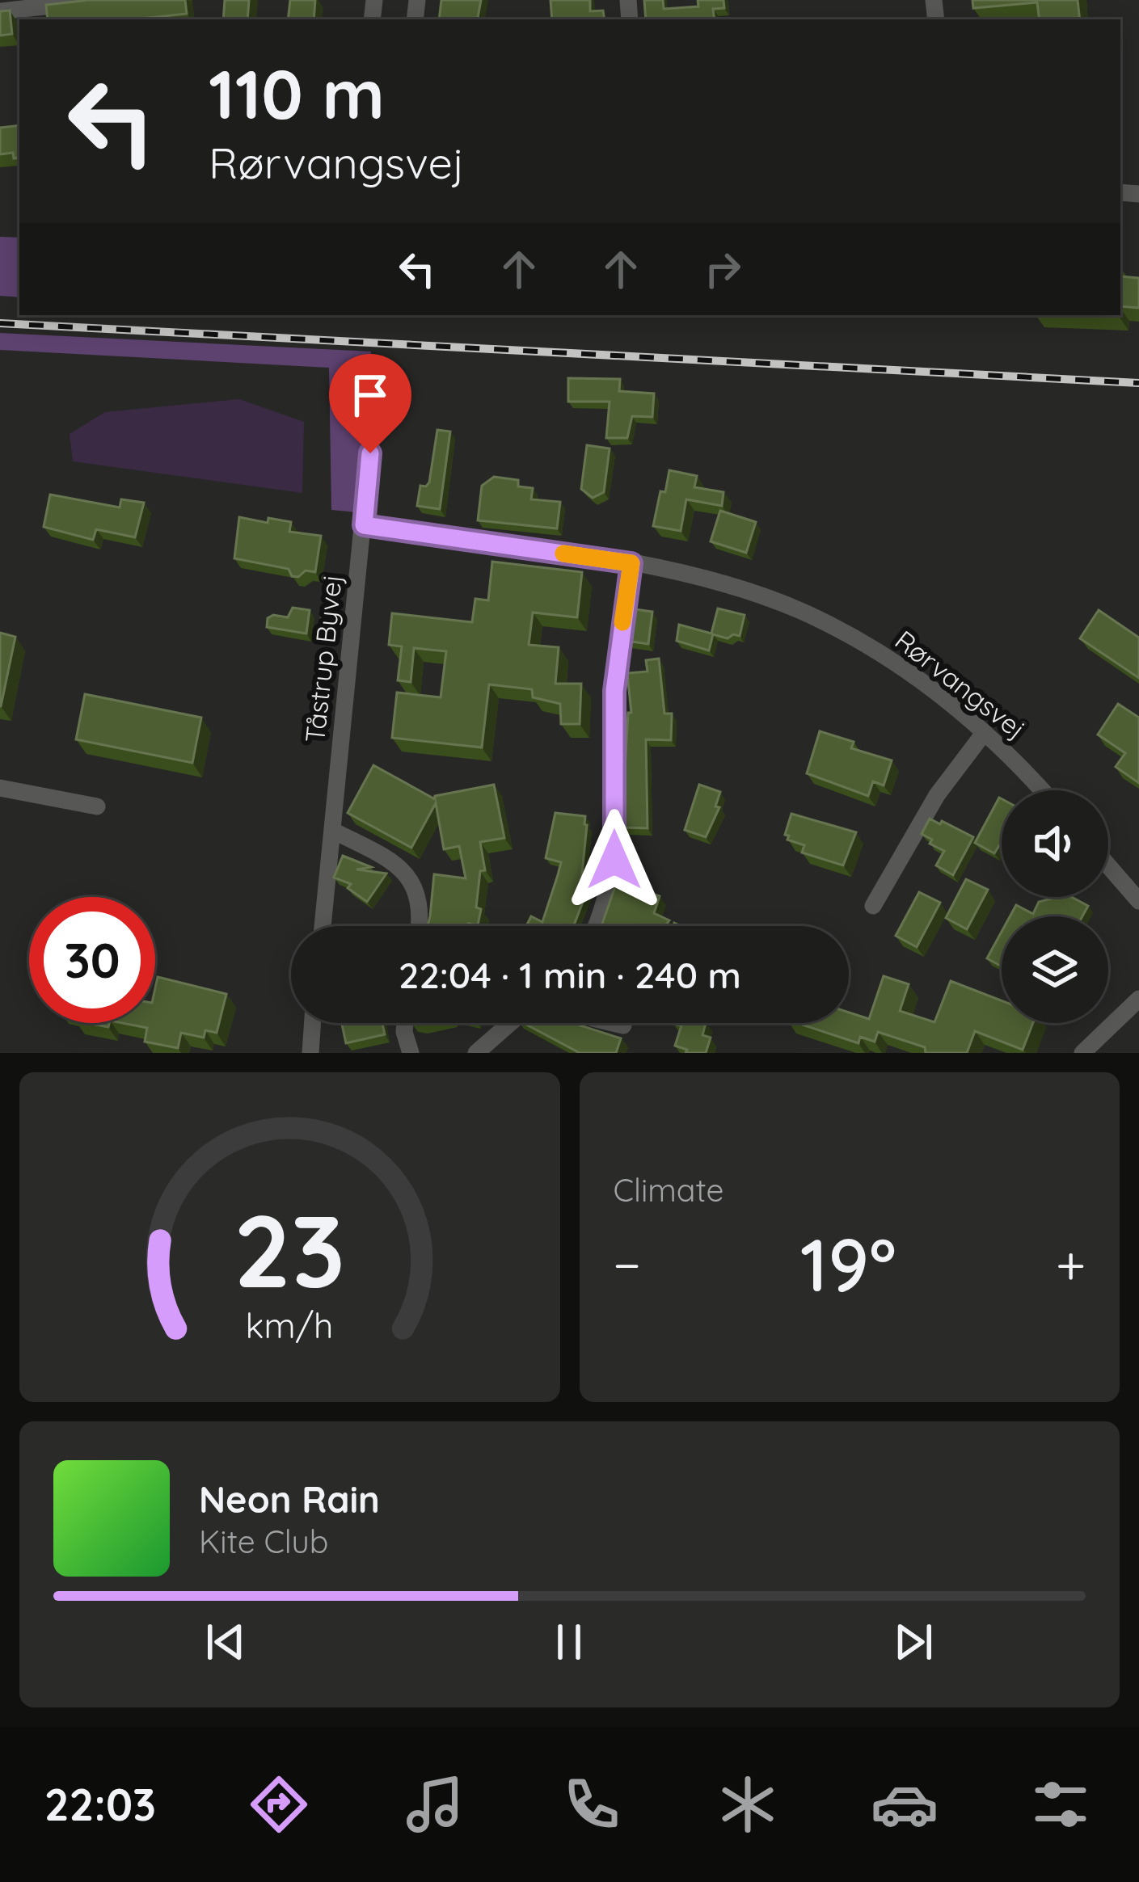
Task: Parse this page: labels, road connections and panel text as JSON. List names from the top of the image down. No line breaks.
{"streets":{"street":["Tåstrup Byvej","Rørvangsvej"]},"crossings":[["Tåstrup Byvej","Rørvangsvej"]],"page":{"turn":["110 m","Rørvangsvej"],"limit":"30","trip":"22:04 · 1 min · 240 m","tile":"Climate","heat":["−","19°","+"],"song":["Neon Rain","Kite Club"],"tabs":"22:03","gauge":["23","km/h"]}}
